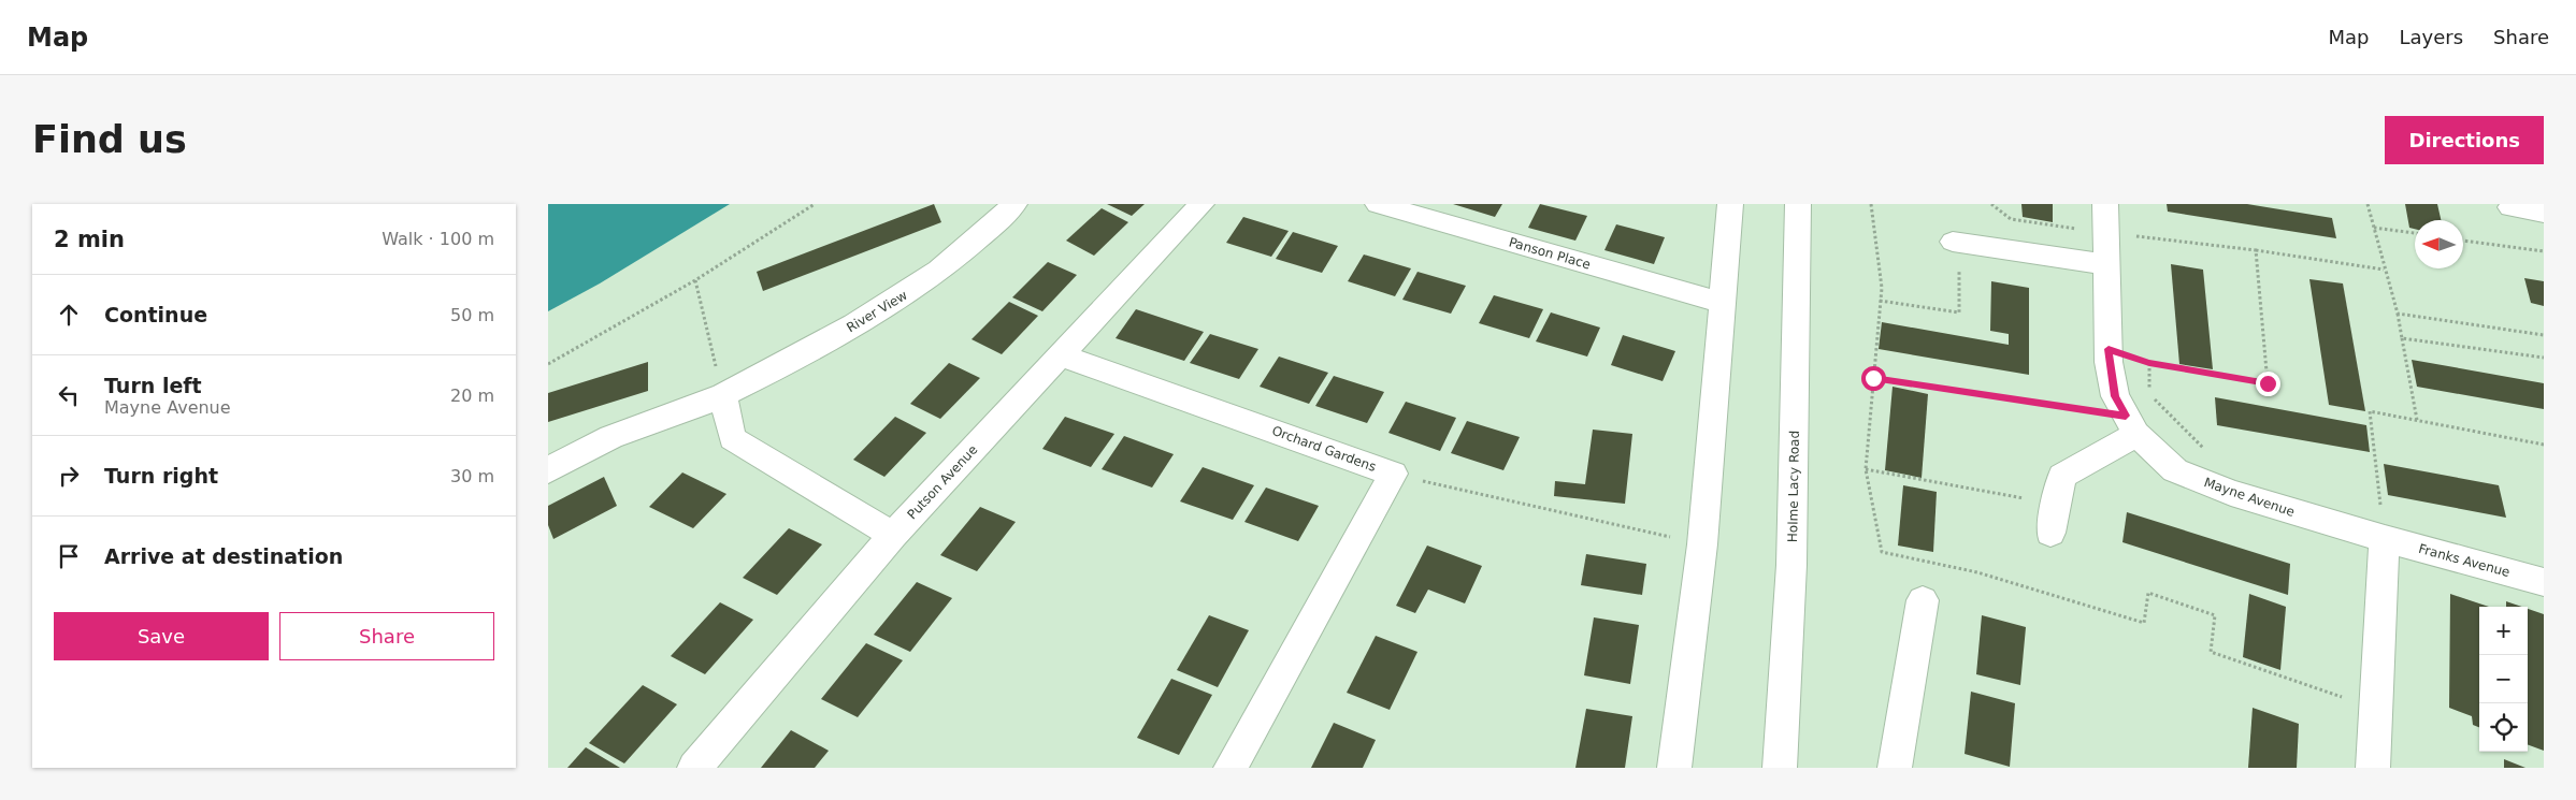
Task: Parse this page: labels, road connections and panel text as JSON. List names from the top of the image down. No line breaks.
{"streets":{"street":["Panson Place","River View","Orchard Gardens","Putson Avenue","Holme Lacy Road","Mayne Avenue","Franks Avenue"]},"crossings":[["Orchard Gardens","Putson Avenue"],["Mayne Avenue","Franks Avenue"]],"north":"left","page":{"header":"Map","nav":["Map","Layers","Share"],"buttons":["Directions",["Save","Share"]],"title":"Find us","heading":["2 min","Walk · 100 m"],"list":[["Continue","50 m"],["Turn left","Mayne Avenue","20 m"],["Turn right","30 m"],"Arrive at destination"],"map_buttons":["+","−"]}}
